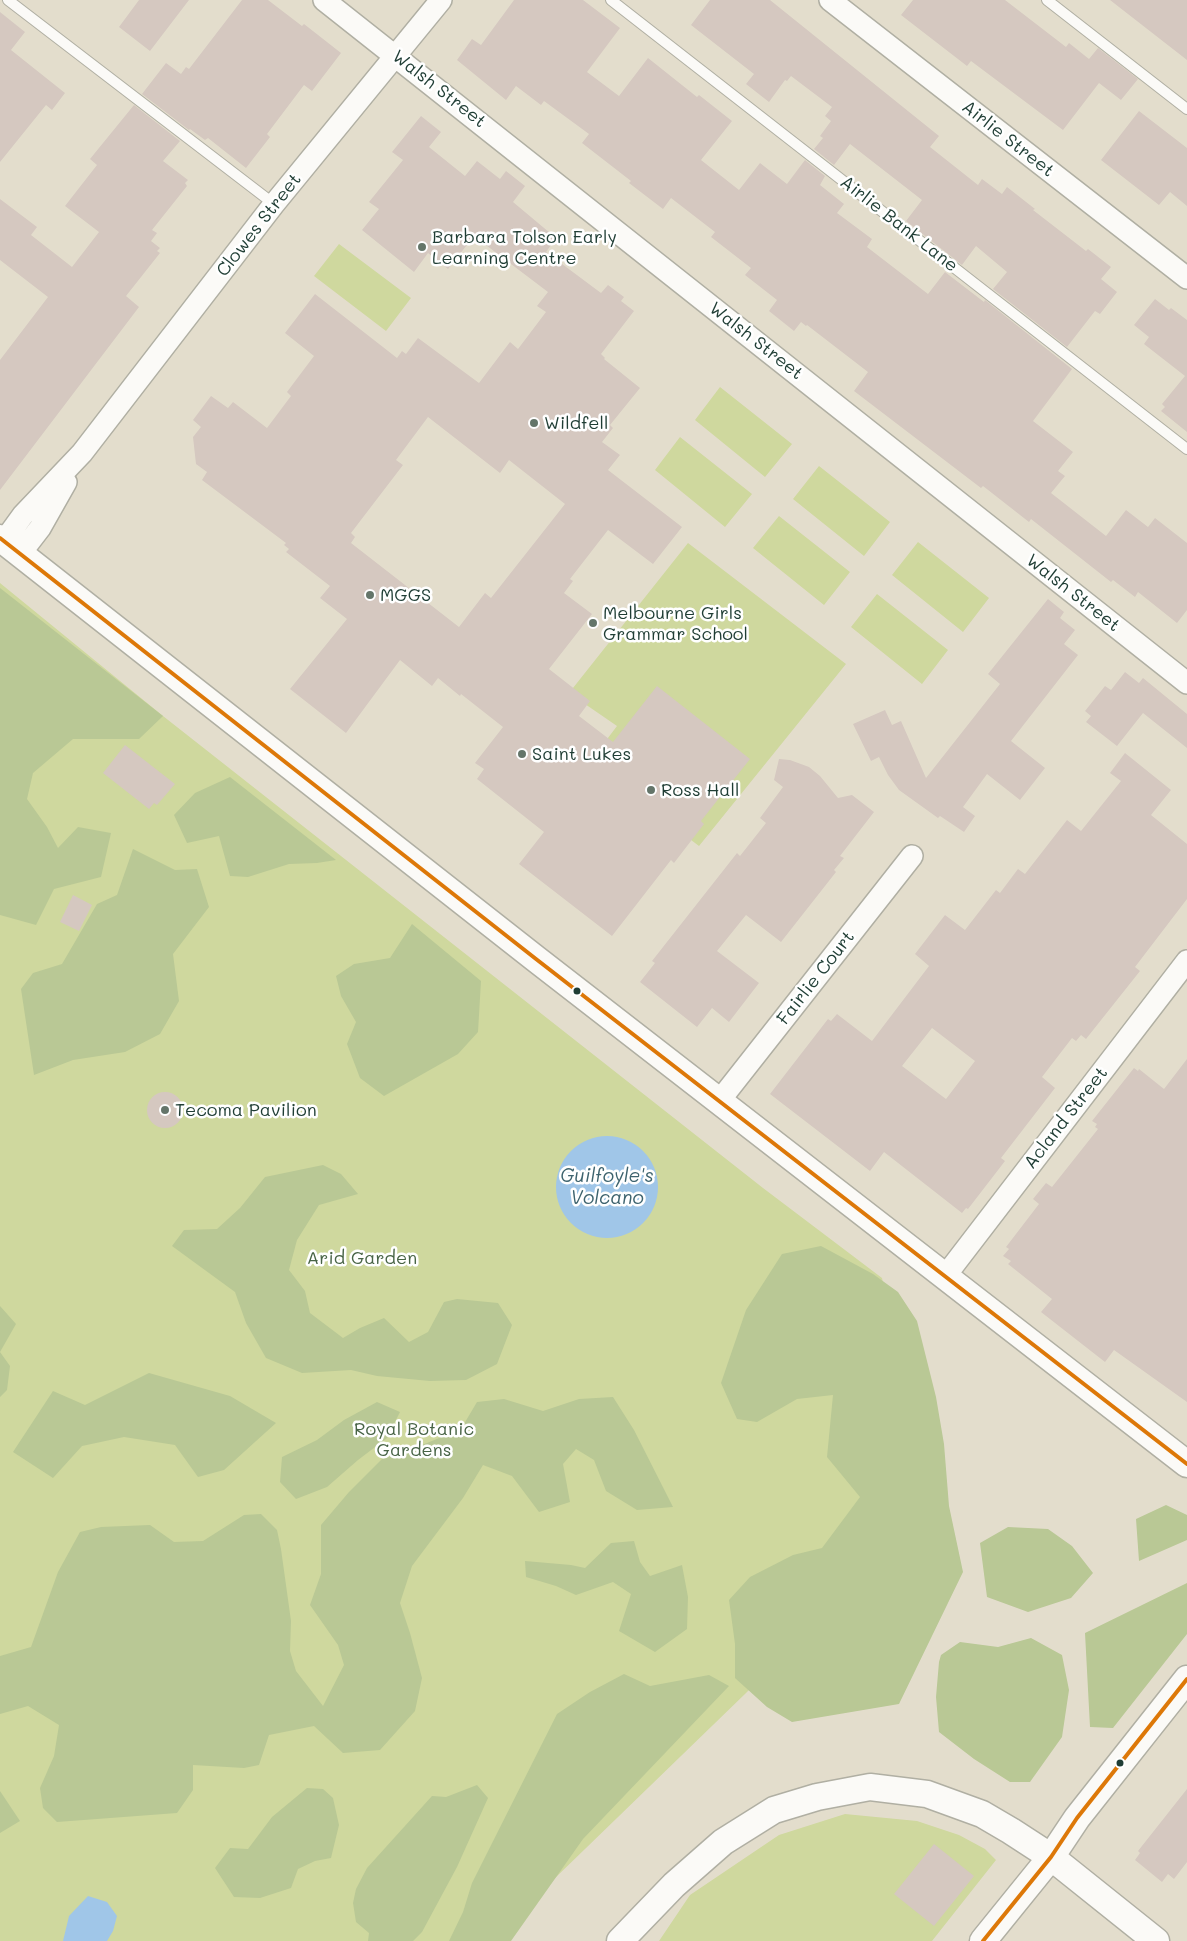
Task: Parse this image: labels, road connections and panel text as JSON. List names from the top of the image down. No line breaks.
{"streets":{"street":["Walsh Street","Airlie Street","Clowes Street","Fairlie Court","Acland Street"],"lane":["Airlie Bank Lane"]},"crossings":[["Walsh Street","Clowes Street"]],"water":["Guilfoyle's Volcano"],"parks":["Arid Garden","Royal Botanic Gardens"],"places":["Barbara Tolson Early Learning Centre","Wildfell","MGGS","Melbourne Girls Grammar School","Saint Lukes","Ross Hall","Tecoma Pavilion"]}
